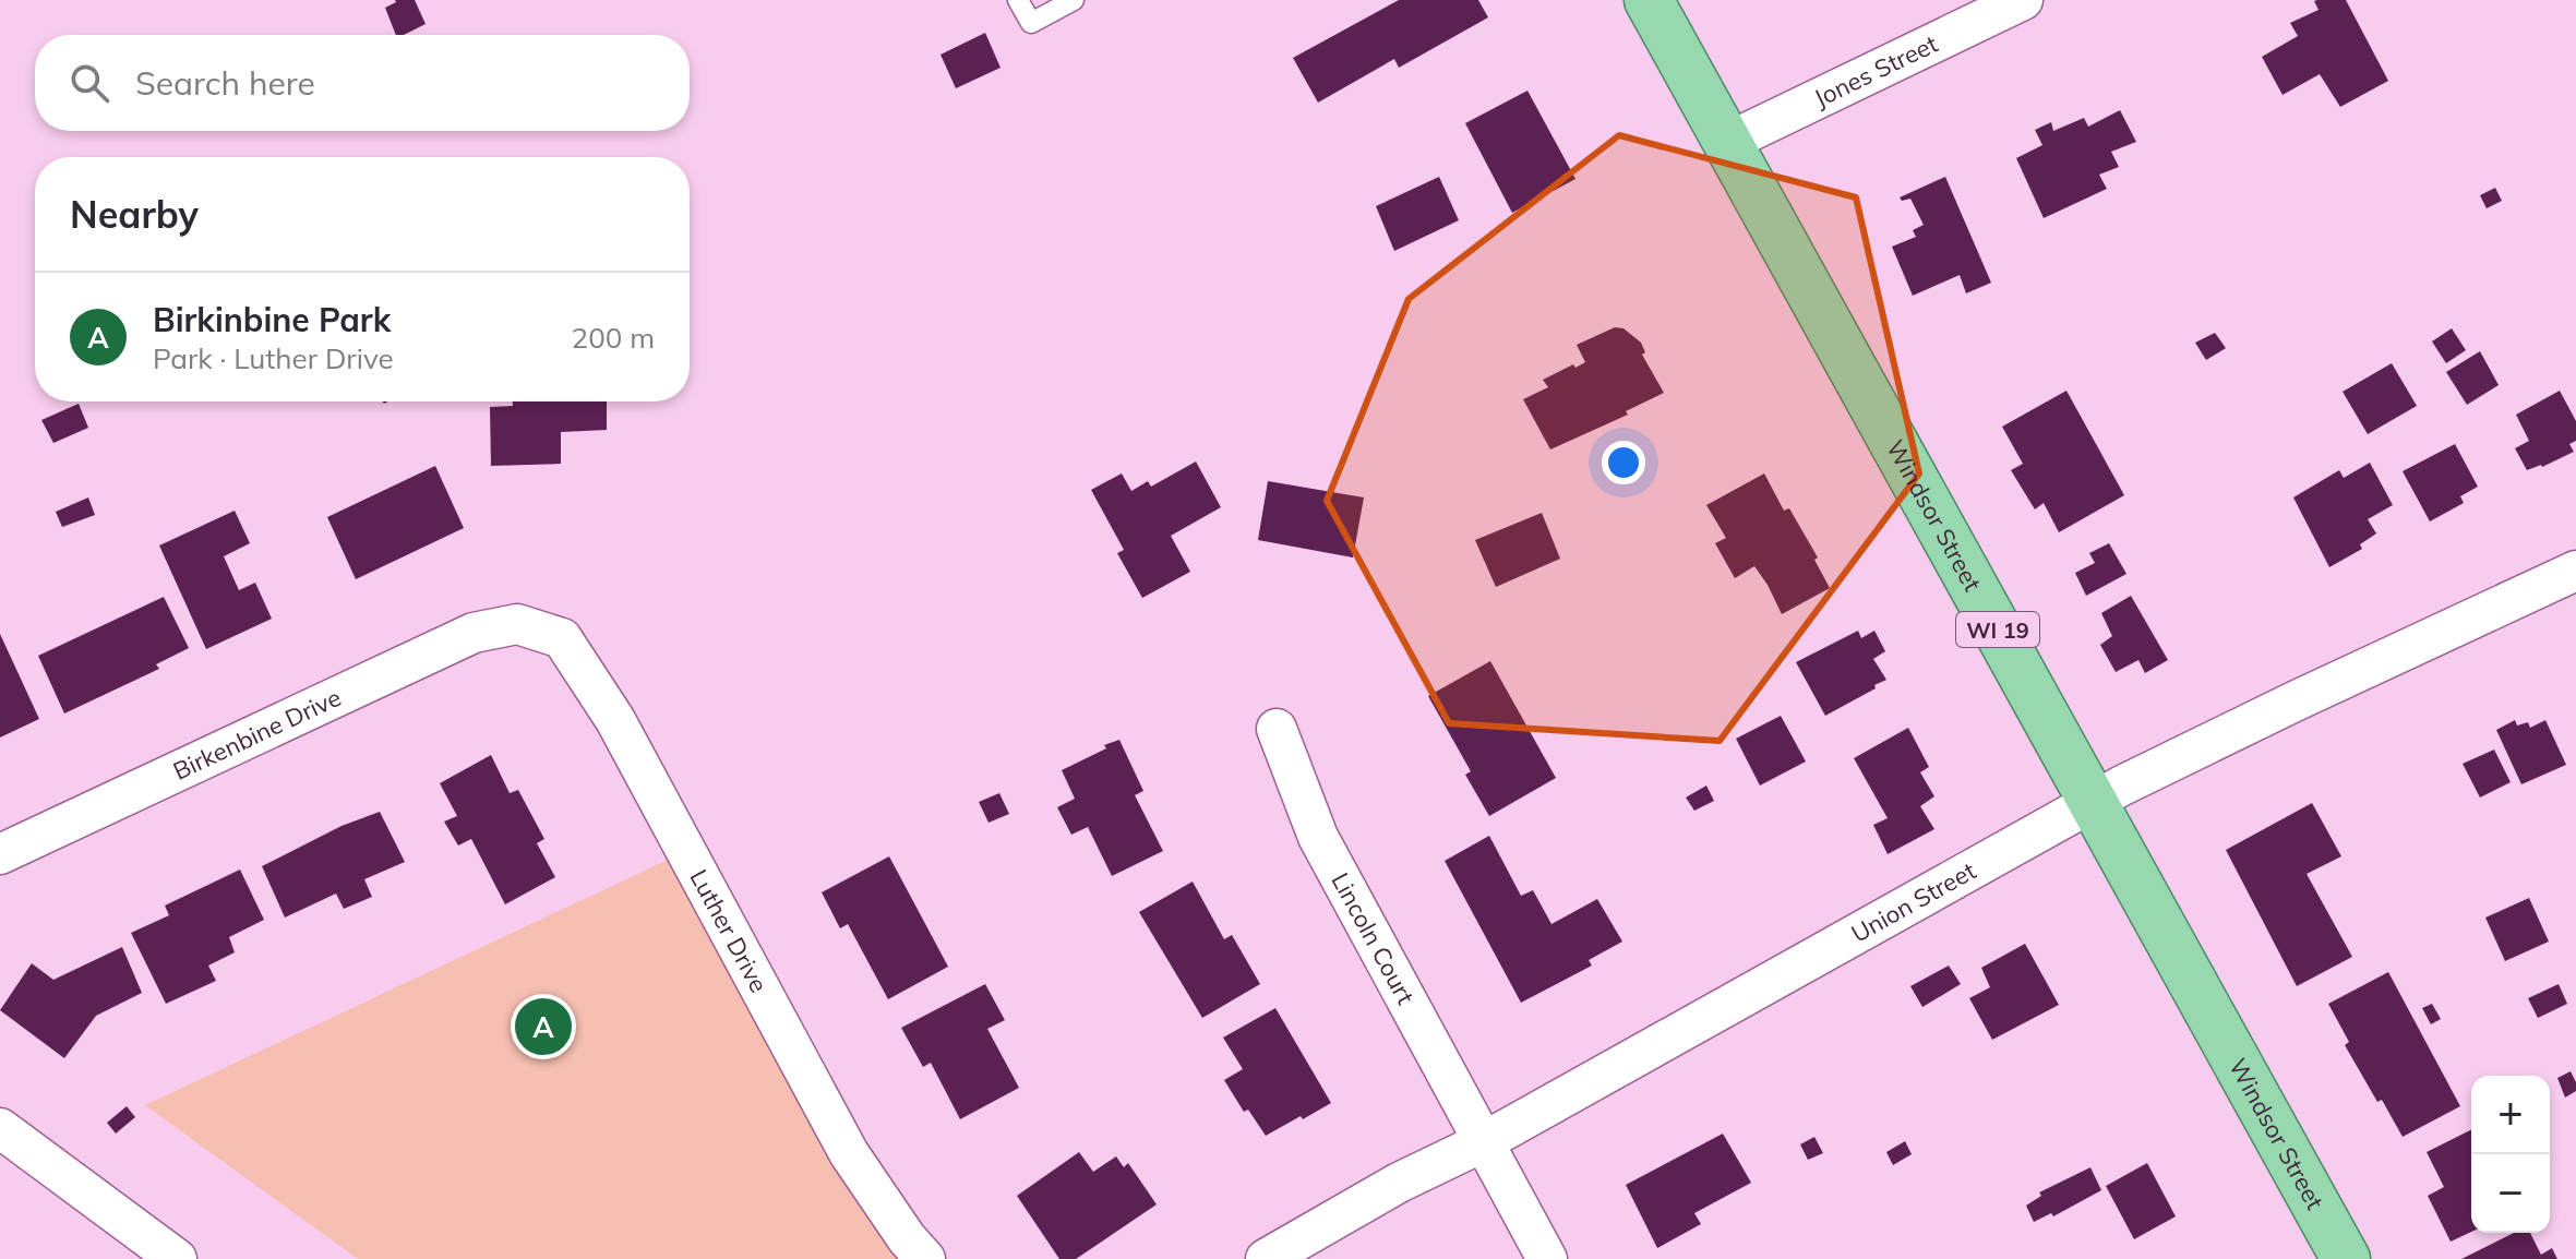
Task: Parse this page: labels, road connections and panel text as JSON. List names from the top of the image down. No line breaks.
{"streets":{"main road":["Windsor Street","WI 19"],"street":["Jones Street","Birkenbine Drive","Union Street","Luther Drive","Lincoln Court"]},"crossings":[["Jones Street","Windsor Street"],["Windsor Street","Union Street"],["Birkenbine Drive","Luther Drive"],["Union Street","Lincoln Court"]],"page":{"search":"Search here","heading":"Nearby","list":[{"mark":"A","name":"Birkinbine Park","note":"Park · Luther Drive","value":"200 m"}],"pins":"A","map_buttons":["+","−"]}}
